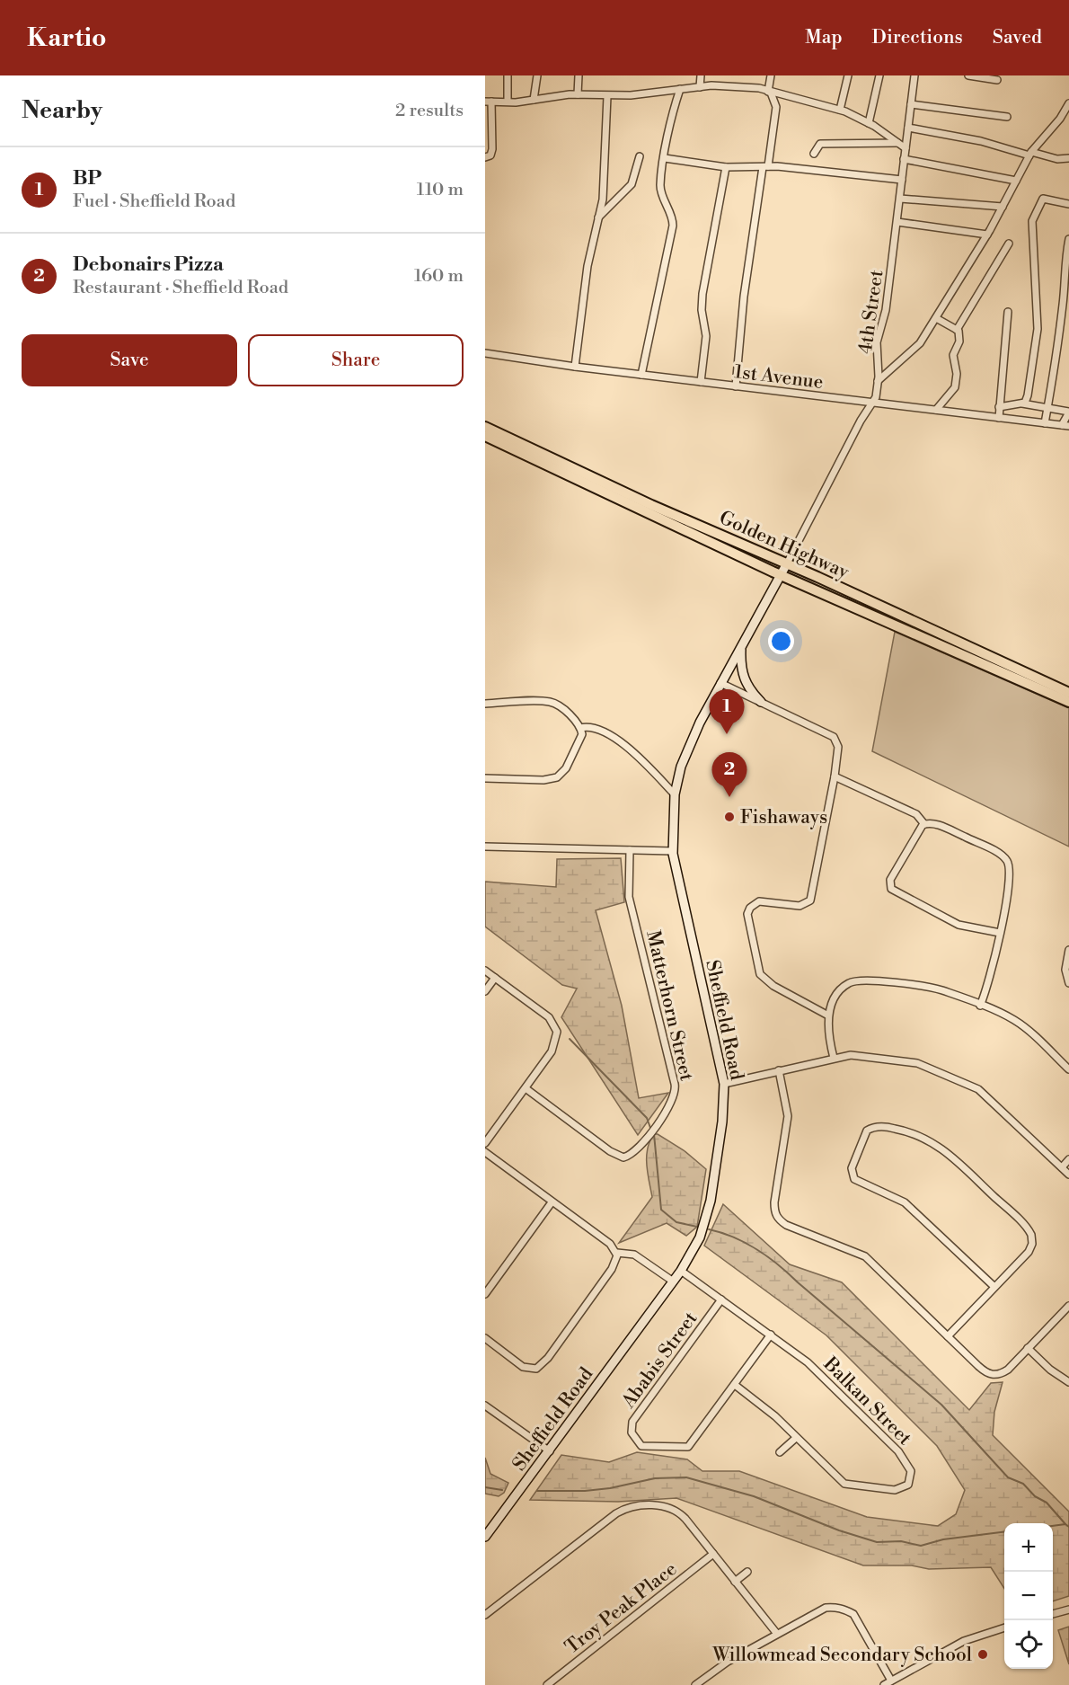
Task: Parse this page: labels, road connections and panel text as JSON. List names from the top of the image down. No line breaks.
{"streets":{"main road":["Golden Highway"],"street":["4th Street","1st Avenue","Matterhorn Street","Sheffield Road","Ababis Street","Balkan Street","Troy Peak Place"]},"crossings":[["4th Street","1st Avenue"],["4th Street","Golden Highway"],["4th Street","Sheffield Road"],["Golden Highway","Sheffield Road"],["Sheffield Road","Balkan Street"],["Ababis Street","Balkan Street"]],"places":["Fishaways","Willowmead Secondary School"],"page":{"header":"Kartio","nav":["Map","Directions","Saved"],"heading":["Nearby","2 results"],"list":[{"mark":"1","name":"BP","note":"Fuel · Sheffield Road","value":"110 m"},{"mark":"2","name":"Debonairs Pizza","note":"Restaurant · Sheffield Road","value":"160 m"}],"buttons":["Save","Share"],"pins":["1","2"],"map_buttons":["+","−"]}}
